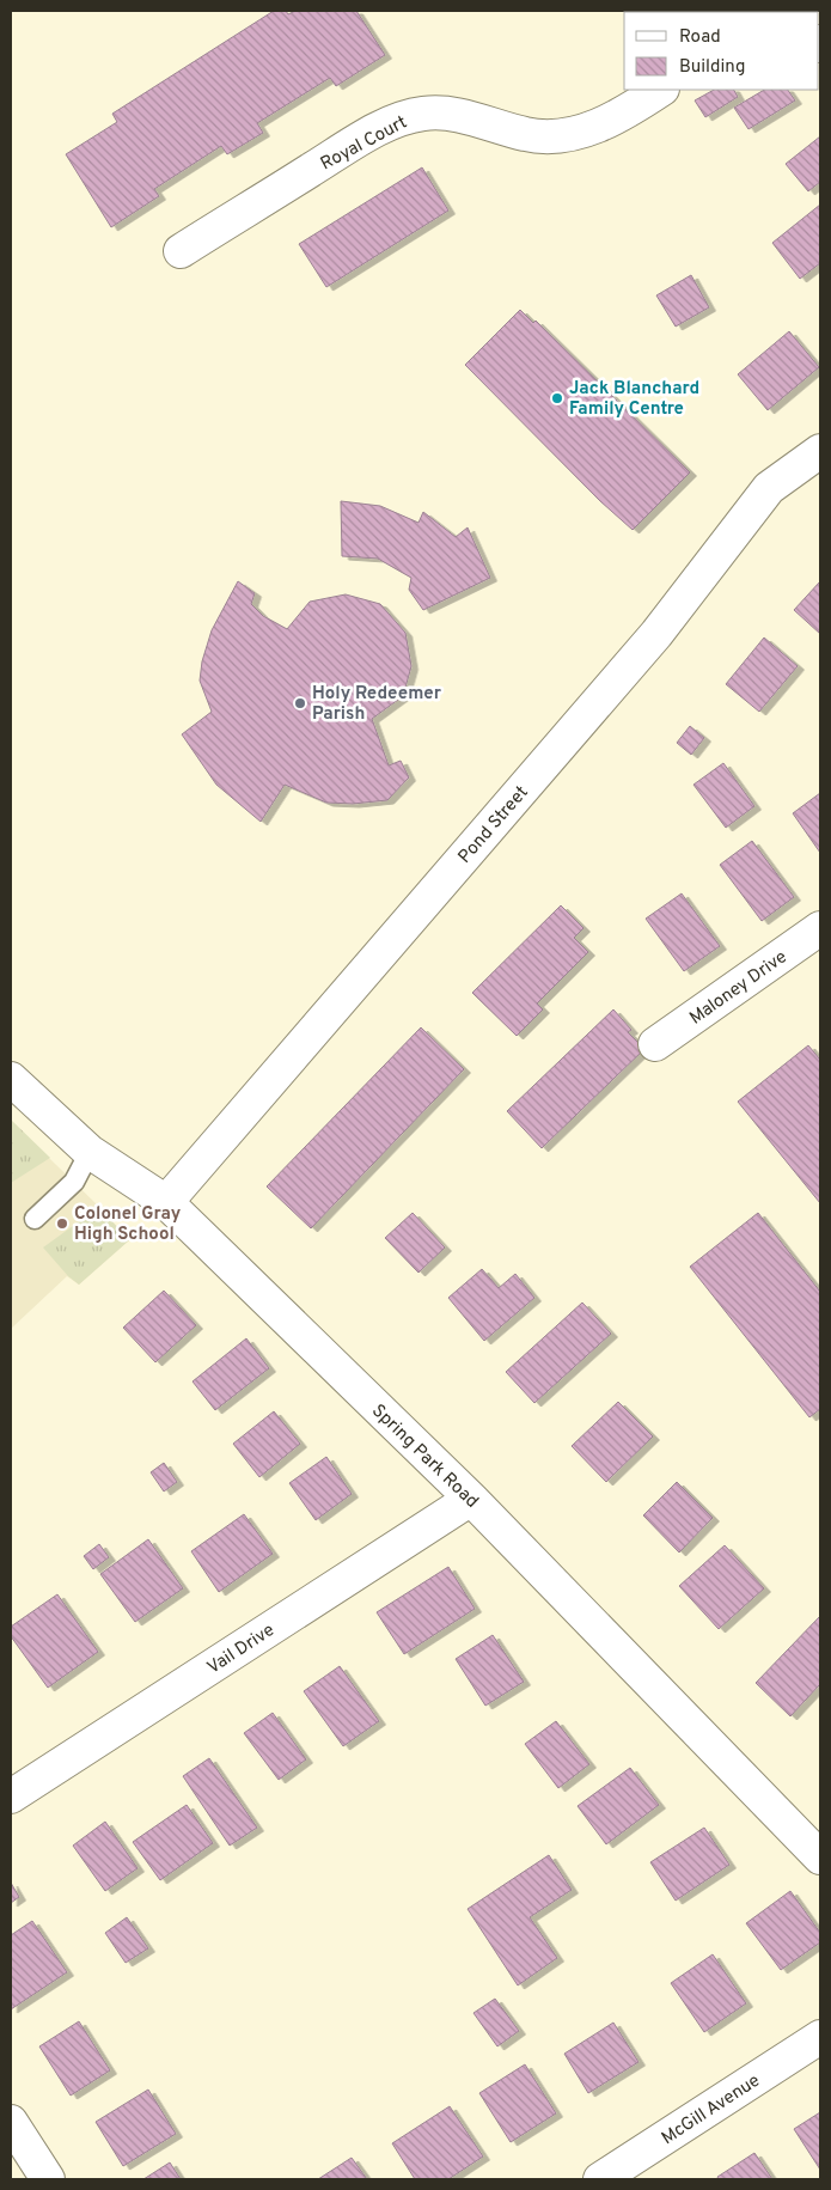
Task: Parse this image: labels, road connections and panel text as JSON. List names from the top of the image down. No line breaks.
{"streets":{"street":["Royal Court","Pond Street","Maloney Drive","Spring Park Road","Vail Drive","McGill Avenue"]},"crossings":[["Pond Street","Spring Park Road"],["Spring Park Road","Vail Drive"]],"places":["Jack Blanchard Family Centre","Holy Redeemer Parish","Colonel Gray High School"],"legend":["Road","Building"]}
